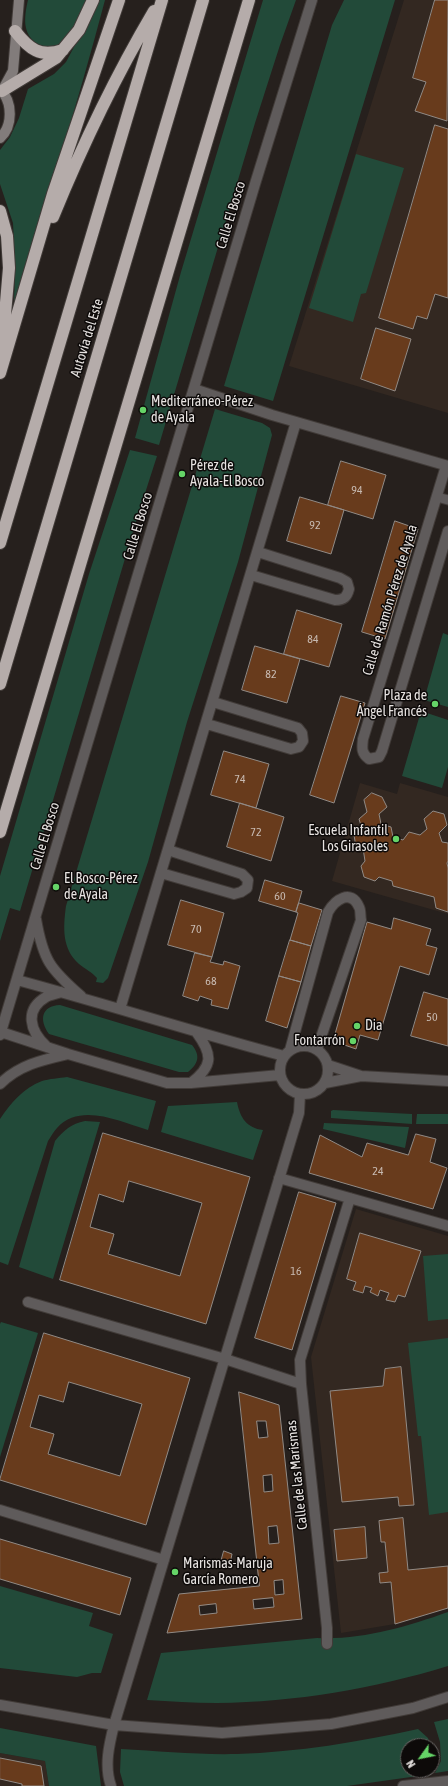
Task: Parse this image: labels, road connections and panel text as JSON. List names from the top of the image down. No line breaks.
{"streets":{"highway":["Autovía del Este"],"street":["Calle El Bosco","Calle de Ramón Pérez de Ayala","Calle de las Marismas"]},"crossings":[["Calle El Bosco","Calle de Ramón Pérez de Ayala"]],"places":["Mediterráneo-Pérez de Ayala","Pérez de Ayala-El Bosco","Plaza de Ángel Francés","Escuela Infantil Los Girasoles","El Bosco-Pérez de Ayala","Dia","Fontarrón","Marismas-Maruja García Romero"],"house_numbers":["94","92","84","82","74","72","60","70","68","50","24","16"],"north":"bottom left"}
